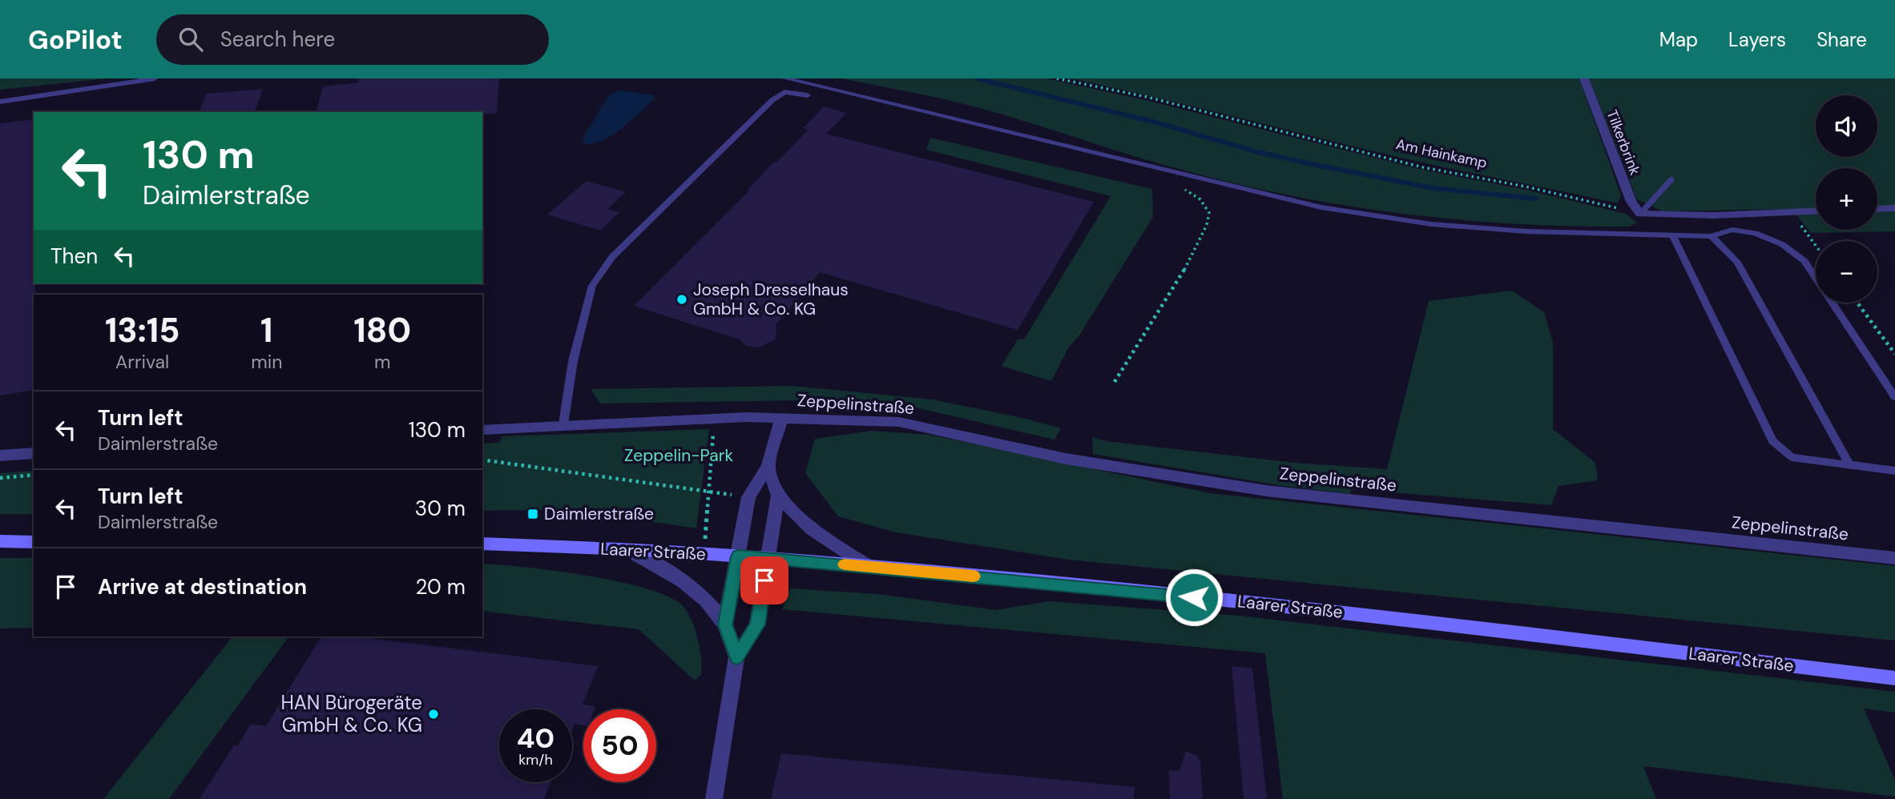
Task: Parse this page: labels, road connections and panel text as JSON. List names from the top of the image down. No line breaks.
{"streets":{"main road":["Laarer Straße"],"street":["Tilkerbrink","Zeppelinstraße"],"path":["Am Hainkamp"]},"crossings":[["Tilkerbrink","Am Hainkamp"],["Zeppelinstraße","Laarer Straße"]],"parks":["Zeppelin-Park"],"places":{"other":["Joseph Dresselhaus GmbH & Co. KG","HAN Bürogeräte GmbH & Co. KG"],"transit":["Daimlerstraße"]},"page":{"header":"GoPilot","search":"Search here","nav":["Map","Layers","Share"],"map_buttons":["+","−"],"turn":["130 m","Daimlerstraße"],"then":"Then","eta":["13:15","Arrival","1","min","180","m"],"list":[{"name":"Turn left","note":"Daimlerstraße","value":"130 m"},{"name":"Turn left","note":"Daimlerstraße","value":"30 m"},{"name":"Arrive at destination","value":"20 m"}],"speed":"40 km/h","limit":"50"}}
